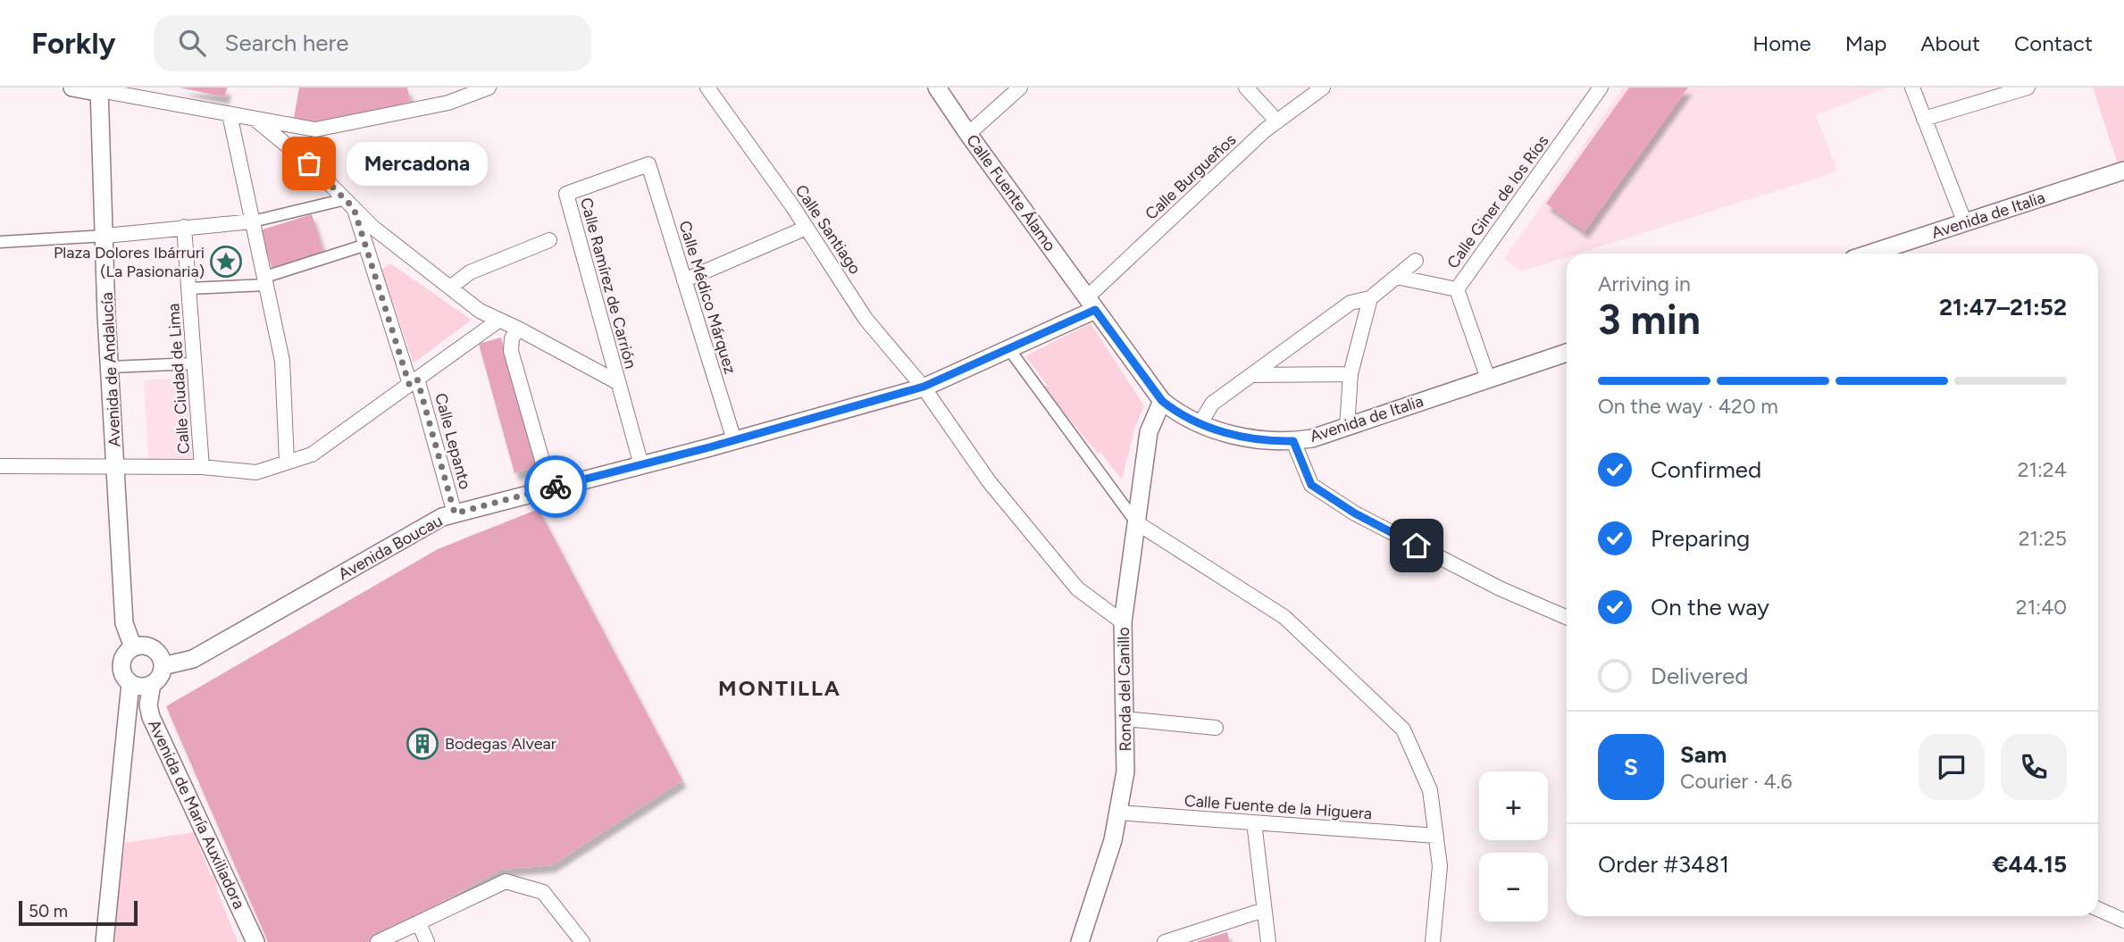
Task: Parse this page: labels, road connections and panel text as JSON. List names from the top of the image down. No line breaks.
{"streets":{"street":["Calle Burgueños","Calle Fuente Álamo","Calle Giner de los Ríos","Avenida de Italia","Calle Santiago","Calle Ramírez de Carrión","Calle Médico Márquez","Avenida de Andalucía","Calle Ciudad de Lima","Calle Lepanto","Avenida Boucau","Ronda del Canillo","Calle Fuente de la Higuera","Avenida de María Auxiliadora"]},"crossings":[["Calle Burgueños","Calle Fuente Álamo"],["Calle Burgueños","Avenida de Italia"],["Calle Burgueños","Avenida Boucau"],["Calle Fuente Álamo","Avenida de Italia"],["Calle Fuente Álamo","Avenida Boucau"],["Calle Giner de los Ríos","Avenida de Italia"],["Avenida de Italia","Avenida Boucau"],["Avenida de Italia","Ronda del Canillo"],["Calle Santiago","Avenida Boucau"],["Calle Santiago","Ronda del Canillo"],["Calle Ramírez de Carrión","Calle Médico Márquez"],["Calle Ramírez de Carrión","Avenida Boucau"],["Calle Médico Márquez","Avenida Boucau"],["Avenida de Andalucía","Avenida Boucau"],["Avenida de Andalucía","Avenida de María Auxiliadora"],["Calle Lepanto","Avenida Boucau"],["Avenida Boucau","Avenida de María Auxiliadora"],["Ronda del Canillo","Calle Fuente de la Higuera"]],"districts":["MONTILLA"],"places":{"other":["Mercadona"],"place":["Plaza Dolores Ibárruri (La Pasionaria)"],"building":["Bodegas Alvear"]},"scale_bar":"50 m","page":{"header":"Forkly","search":"Search here","nav":["Home","Map","About","Contact"],"bubble":"Mercadona","heading":["3 min","Arriving in","21:47–21:52"],"panel":["Sam","Courier · 4.6","Order #3481","€44.15"],"bar":"On the way · 420 m","list":[["Confirmed","21:24"],["Preparing","21:25"],["On the way","21:40"],"Delivered"],"round":"S","map_buttons":["+","−"],"scale":"50 m"}}
